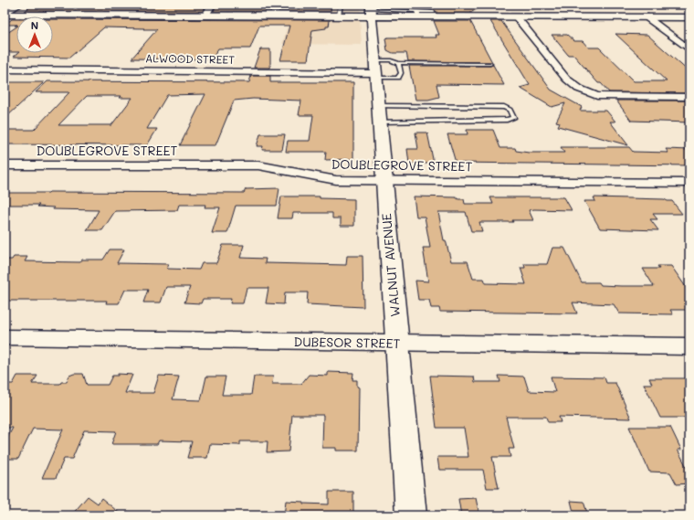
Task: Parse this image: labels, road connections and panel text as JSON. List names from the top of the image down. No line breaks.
{"streets":{"street":["ALWOOD STREET","DOUBLEGROVE STREET","WALNUT AVENUE","DUBESOR STREET"]},"crossings":[["ALWOOD STREET","WALNUT AVENUE"],["DOUBLEGROVE STREET","WALNUT AVENUE"],["WALNUT AVENUE","DUBESOR STREET"]],"north":"top"}
